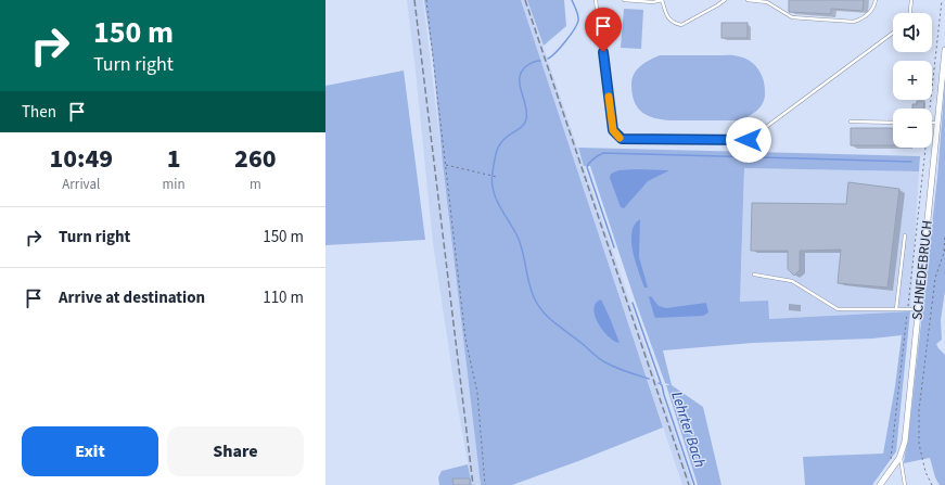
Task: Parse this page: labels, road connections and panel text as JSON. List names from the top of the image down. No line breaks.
{"streets":{"street":["SCHNEDEBRUCH"]},"water":["Lehrter Bach"],"page":{"turn":["150 m","Turn right"],"map_buttons":["+","−"],"then":"Then","eta":["10:49","Arrival","1","min","260","m"],"list":[{"name":"Turn right","value":"150 m"},{"name":"Arrive at destination","value":"110 m"}],"buttons":["Exit","Share"]}}
